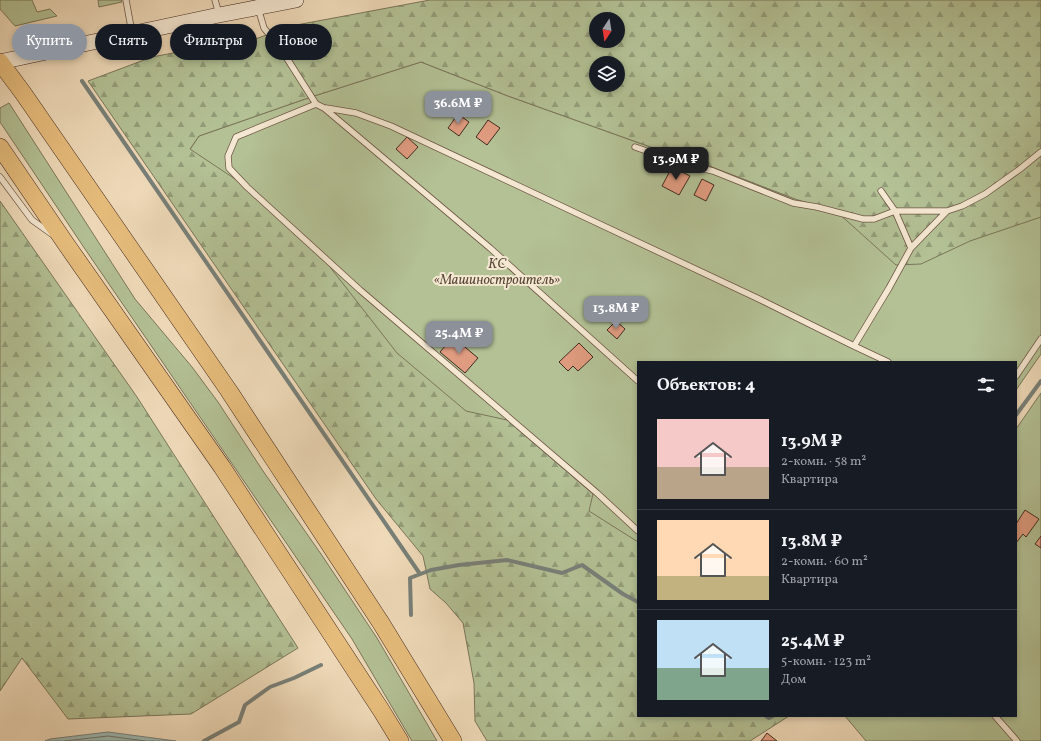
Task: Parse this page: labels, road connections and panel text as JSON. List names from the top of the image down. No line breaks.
{"parks":["КС «Машиностроитель»"],"north":"bottom","page":{"chip":["Купить","Снять","Фильтры","Новое"],"price":["36.6M ₽","13.9M ₽","13.8M ₽","25.4M ₽"],"heading":"Объектов: 4","list":[{"name":"13.9M ₽","note":"2-комн. · 58 m² · Квартира"},{"name":"13.8M ₽","note":"2-комн. · 60 m² · Квартира"},{"name":"25.4M ₽","note":"5-комн. · 123 m² · Дом"}]}}
